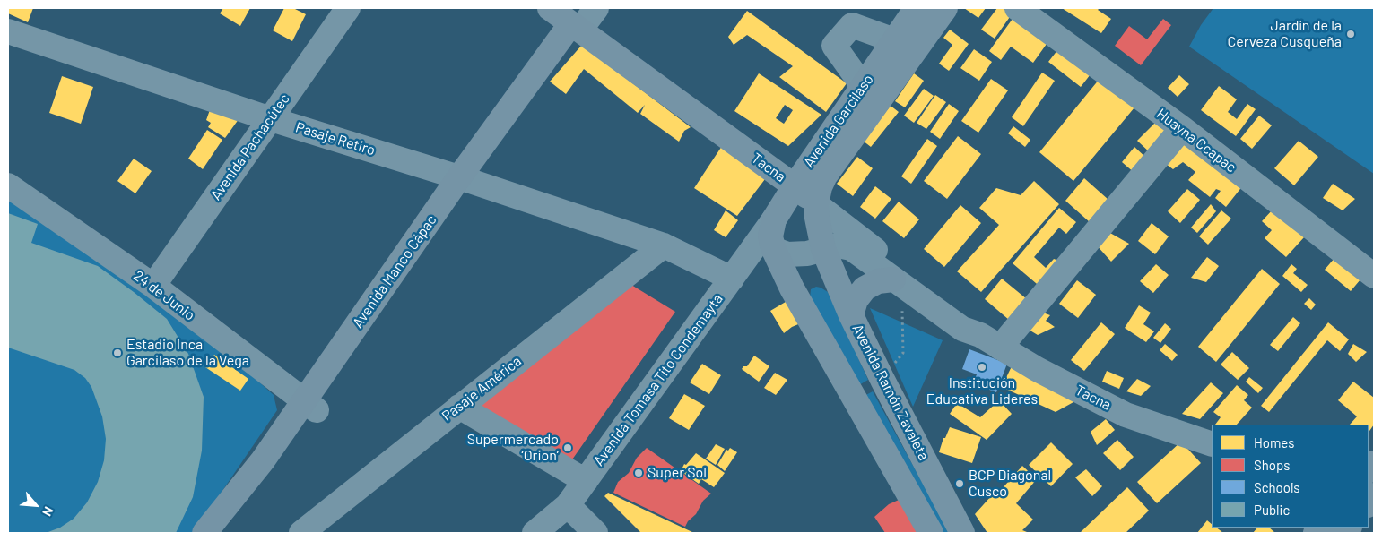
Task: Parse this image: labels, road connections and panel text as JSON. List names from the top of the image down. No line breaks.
{"streets":{"main road":["Avenida Garcilaso","Tacna","Avenida Manco Cápac","Avenida Ramón Zavaleta"],"street":["Pasaje Retiro","Huayna Ccapac","Avenida Pachacútec","24 de Junio","Avenida Tomasa Tito Condemayta","Pasaje América"]},"crossings":[["Avenida Garcilaso","Tacna"],["Avenida Garcilaso","Avenida Tomasa Tito Condemayta"],["Pasaje Retiro","Avenida Pachacútec"],["Pasaje Retiro","Avenida Manco Cápac"],["Pasaje Retiro","Avenida Tomasa Tito Condemayta"],["Pasaje Retiro","Pasaje América"],["Avenida Pachacútec","24 de Junio"],["Tacna","Avenida Manco Cápac"],["Tacna","Avenida Ramón Zavaleta"],["Avenida Manco Cápac","24 de Junio"]],"places":["Jardín de la Cerveza Cusqueña","Estadio Inca Garcilaso de la Vega","Institución Educativa Lideres","Supermercado ‘Orion’","Super Sol","BCP Diagonal Cusco"],"legend":["Homes","Shops","Schools","Public"],"north":"bottom right"}
